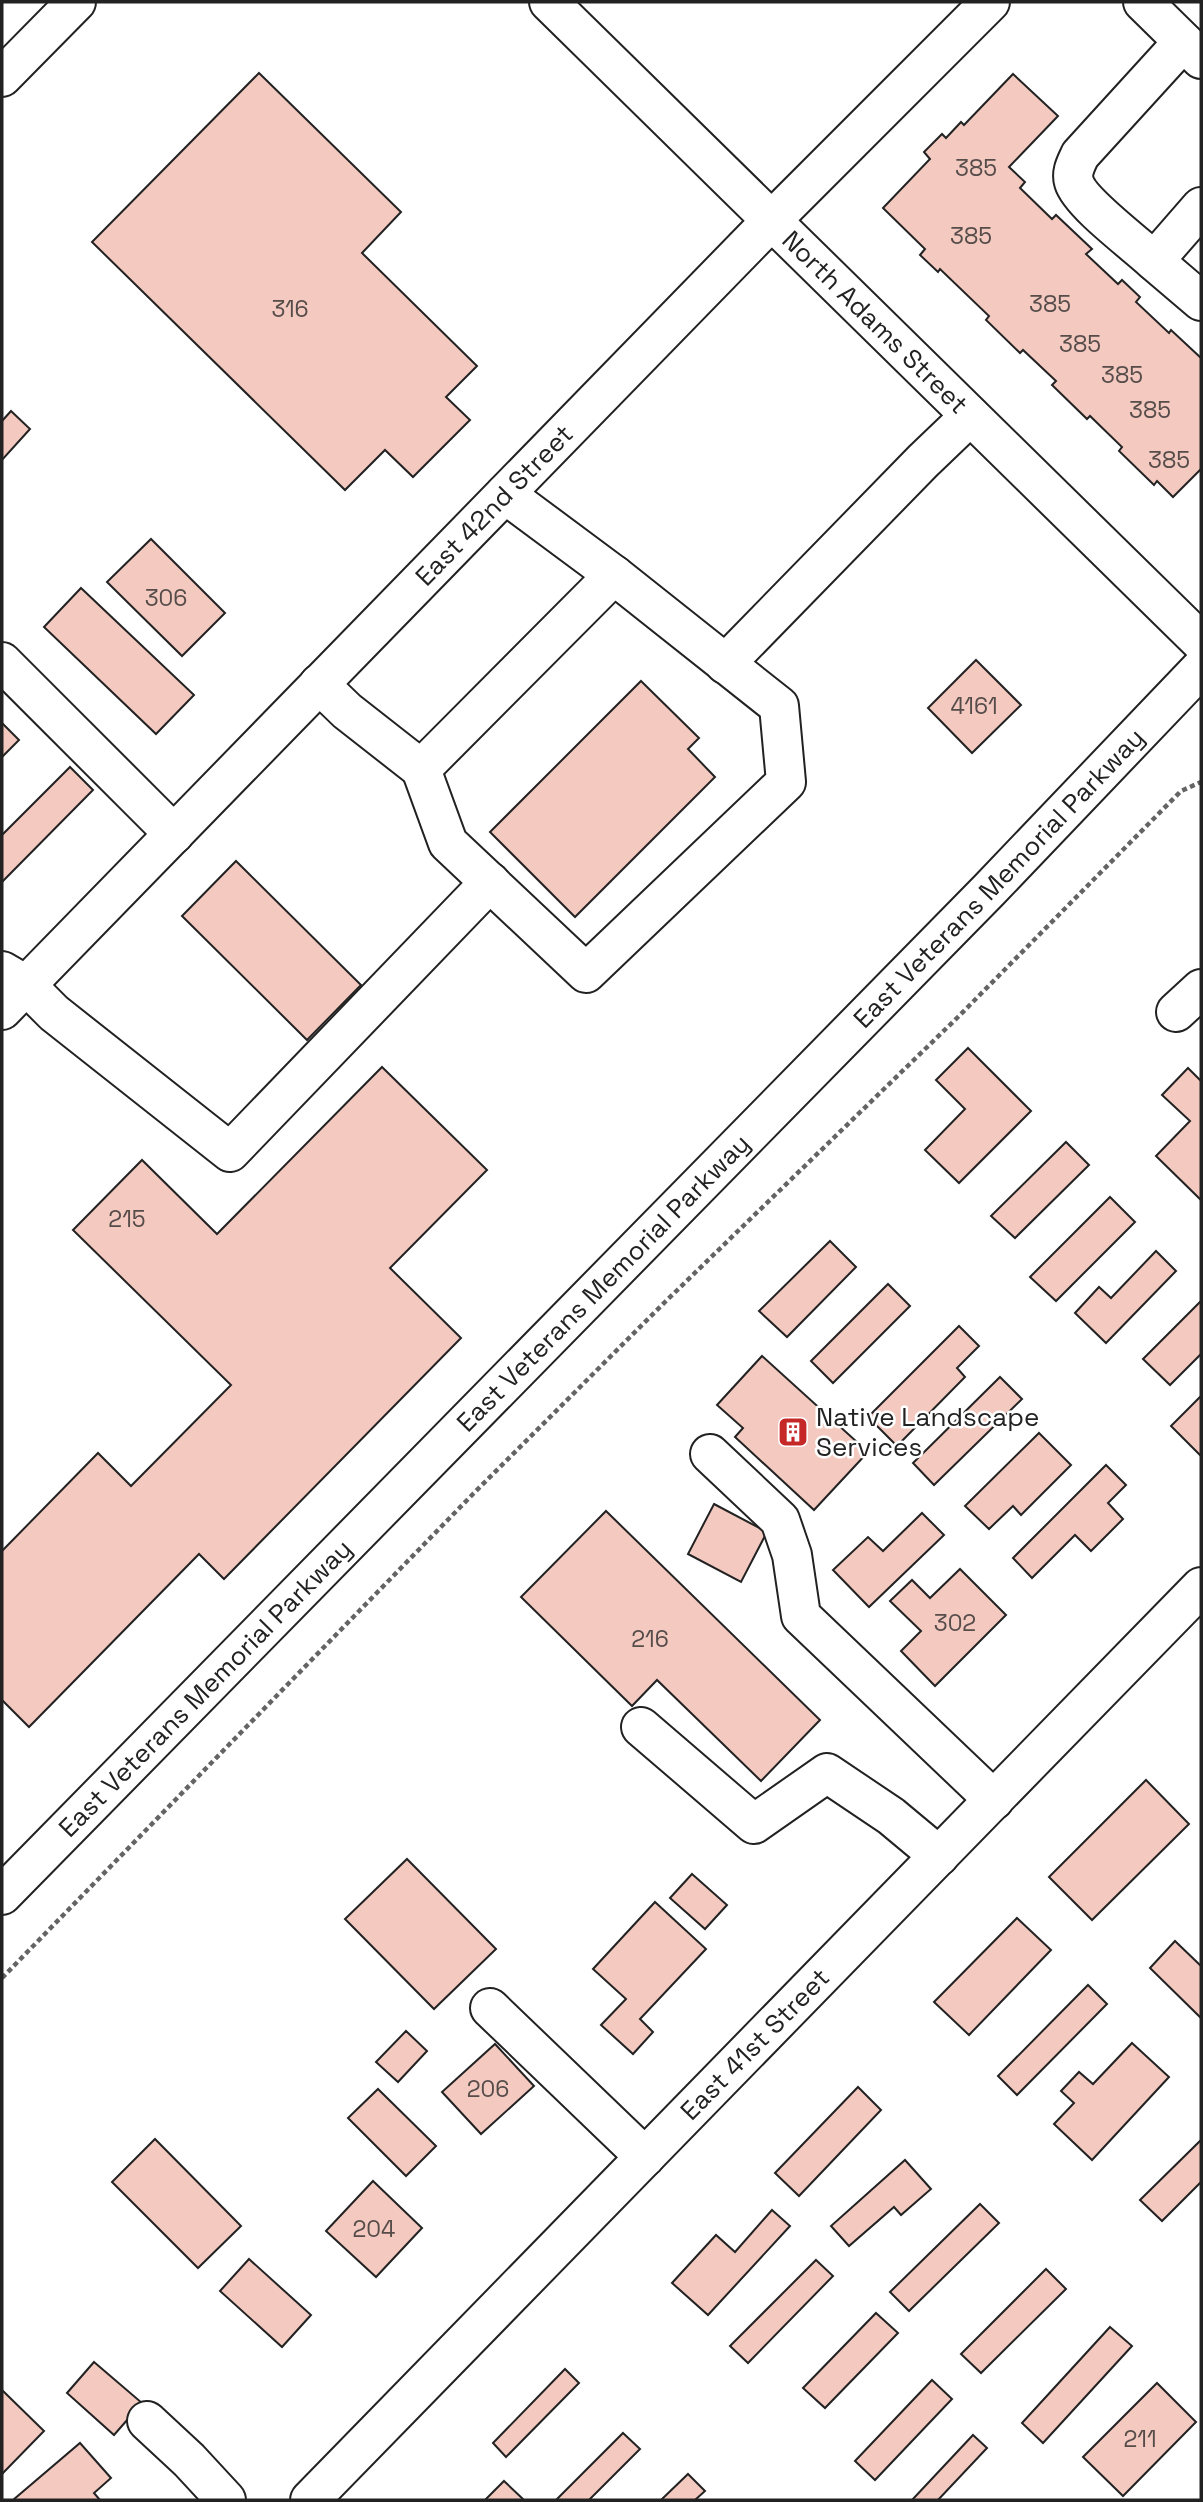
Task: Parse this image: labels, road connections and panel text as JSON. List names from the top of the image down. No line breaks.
{"streets":{"street":["North Adams Street","East 42nd Street","East Veterans Memorial Parkway","East 41st Street"]},"crossings":[["North Adams Street","East 42nd Street"]],"places":{"building":["Native Landscape Services"]},"house_numbers":["385","385","385","316","385","385","385","385","306","4161","215","302","216","206","204","211"]}
